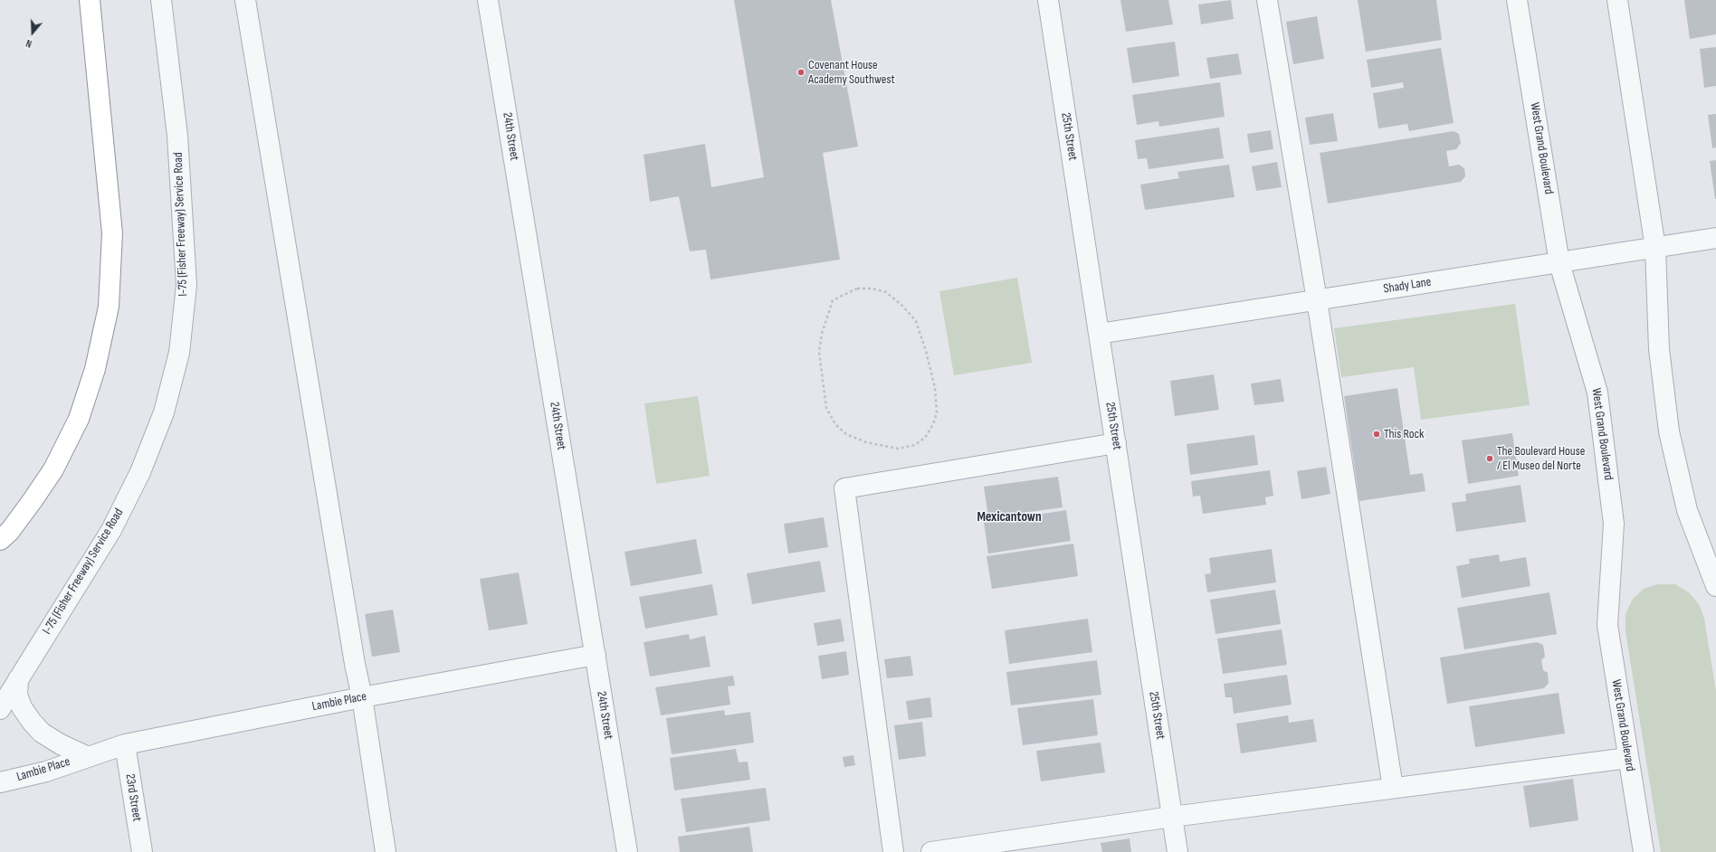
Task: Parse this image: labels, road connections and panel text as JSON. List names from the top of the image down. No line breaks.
{"streets":{"street":["24th Street","25th Street","West Grand Boulevard","I-75 (Fisher Freeway) Service Road","Shady Lane","Lambie Place","23rd Street"]},"crossings":[["24th Street","Lambie Place"],["25th Street","Shady Lane"],["West Grand Boulevard","Shady Lane"],["I-75 (Fisher Freeway) Service Road","Lambie Place"],["Lambie Place","23rd Street"]],"districts":["Mexicantown"],"places":["Covenant House Academy Southwest","This Rock","The Boulevard House / El Museo del Norte"],"north":"bottom"}
